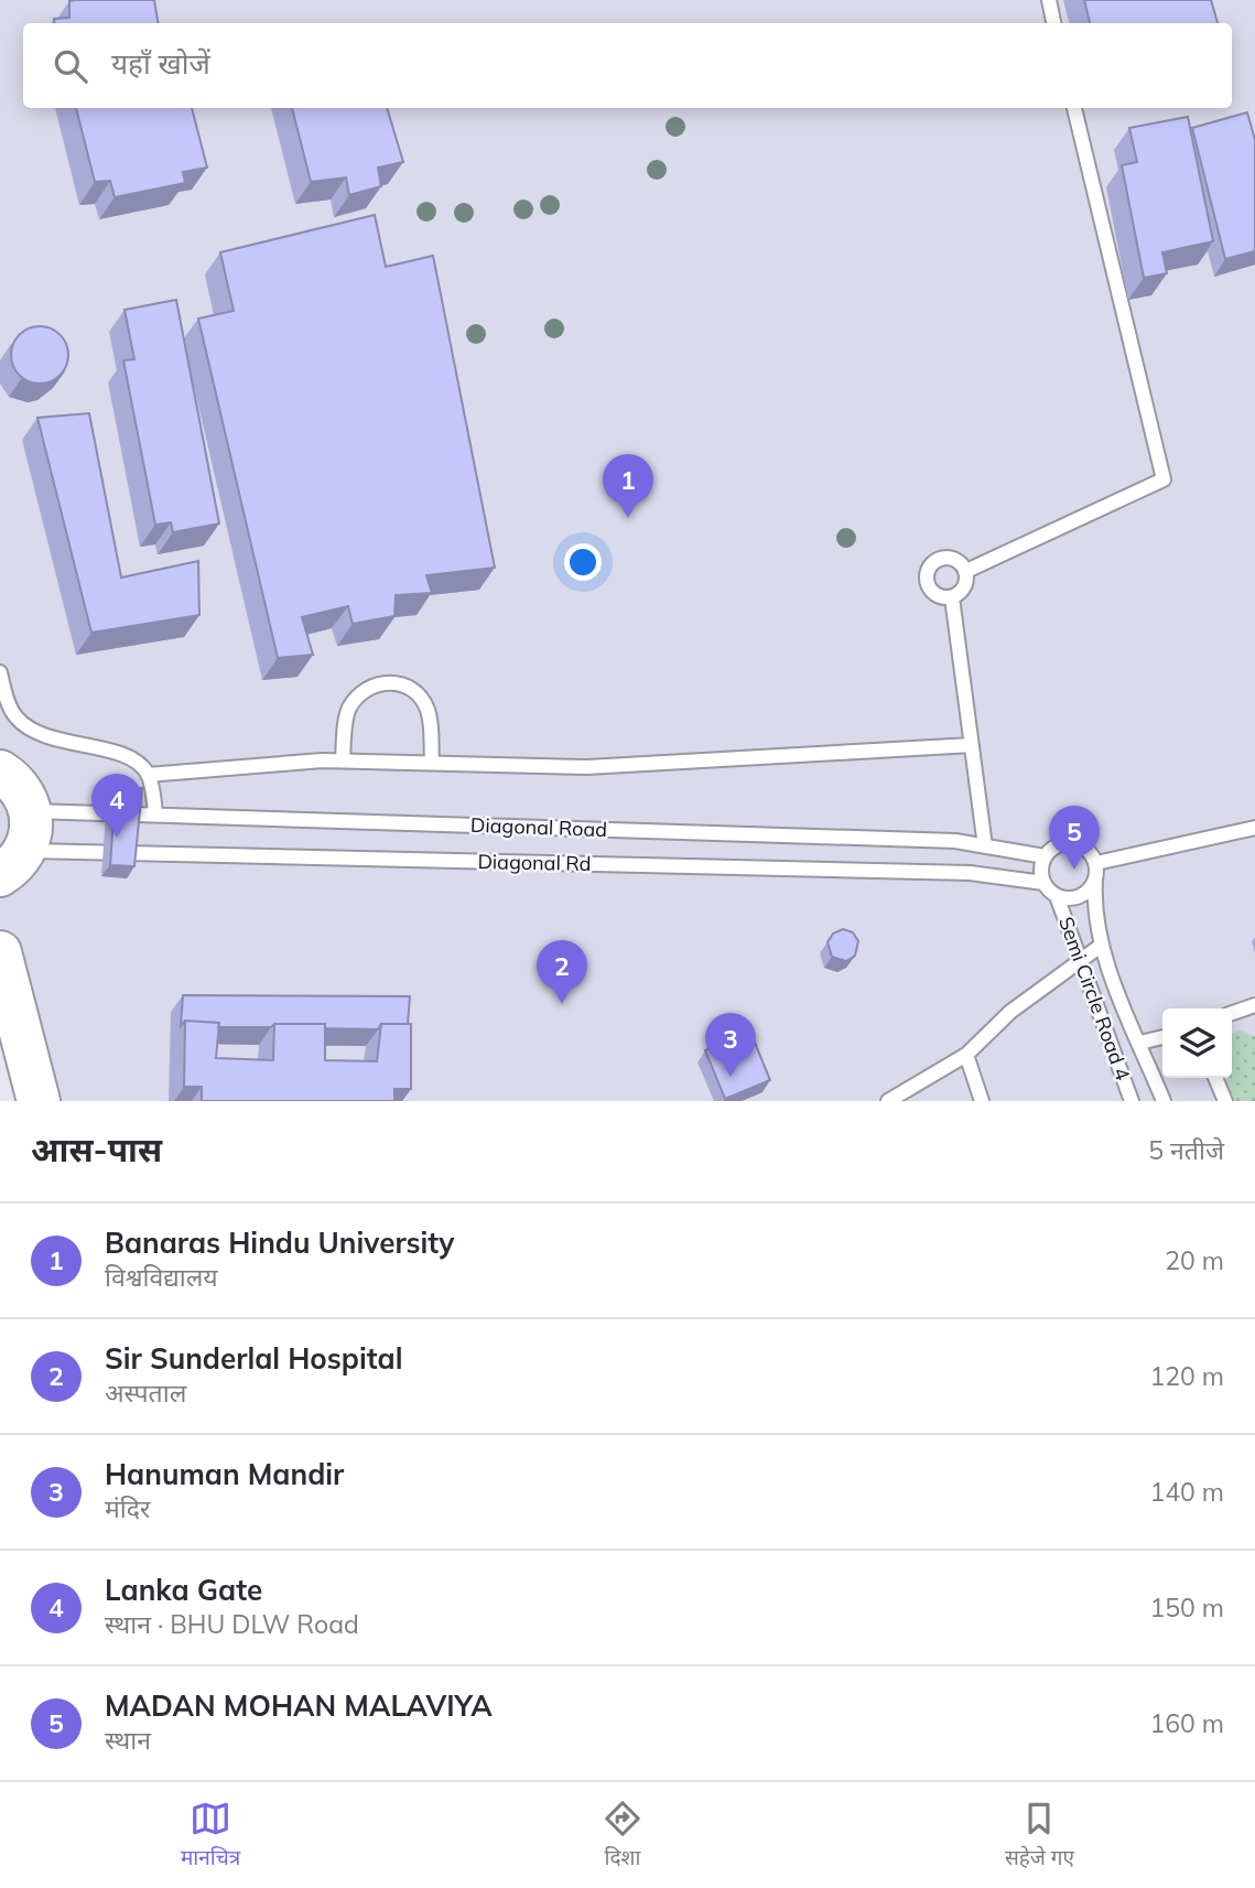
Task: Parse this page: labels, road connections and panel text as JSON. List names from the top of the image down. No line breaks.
{"streets":{"lane":["Diagonal Road","Diagonal Rd","Semi Circle Road 4"]},"crossings":[["Diagonal Road","Diagonal Rd"],["Diagonal Road","Semi Circle Road 4"],["Diagonal Rd","Semi Circle Road 4"]],"page":{"search":"यहाँ खोजें","pins":["1","4","5","2","3"],"heading":["आस-पास","5 नतीजे"],"list":[{"mark":"1","name":"Banaras Hindu University","note":"विश्वविद्यालय","value":"20 m"},{"mark":"2","name":"Sir Sunderlal Hospital","note":"अस्पताल","value":"120 m"},{"mark":"3","name":"Hanuman Mandir","note":"मंदिर","value":"140 m"},{"mark":"4","name":"Lanka Gate","note":"स्थान · BHU DLW Road","value":"150 m"},{"mark":"5","name":"MADAN MOHAN MALAVIYA","note":"स्थान","value":"160 m"}],"nav":["मानचित्र","दिशा","सहेजे गए"]}}
